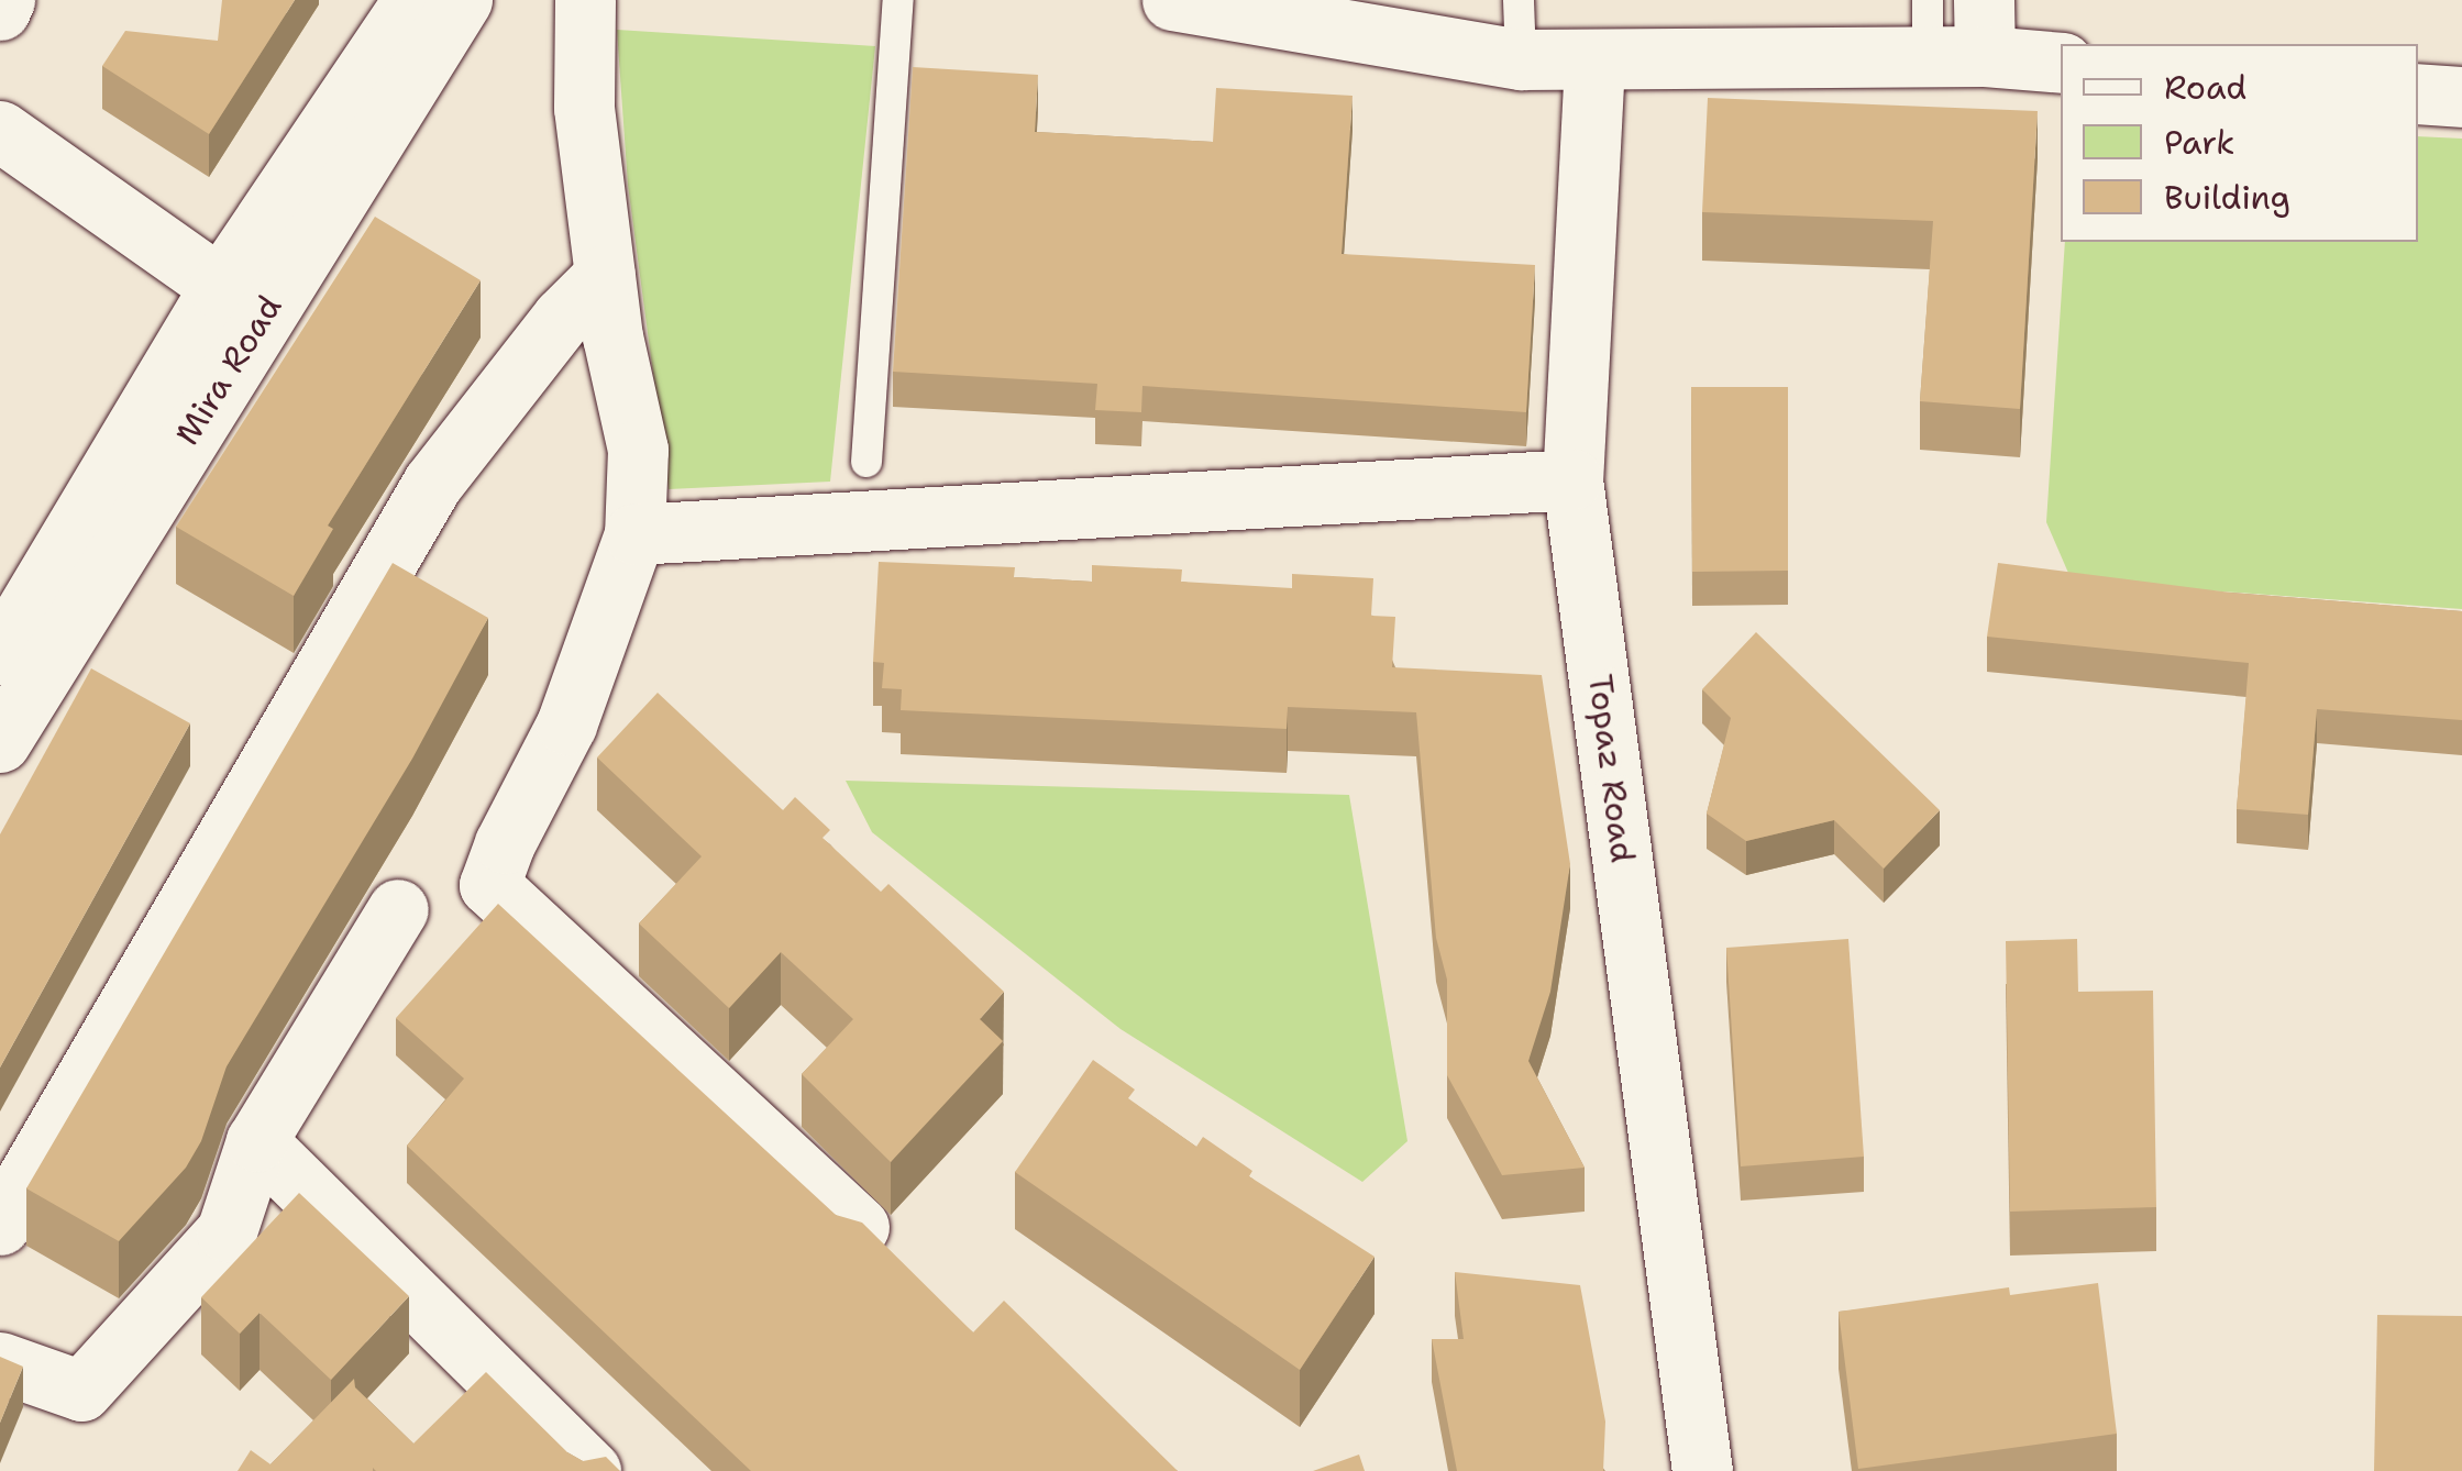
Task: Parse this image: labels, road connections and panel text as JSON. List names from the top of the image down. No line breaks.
{"streets":{"street":["Mira Road","Topaz Road"]},"legend":["Road","Park","Building"]}
